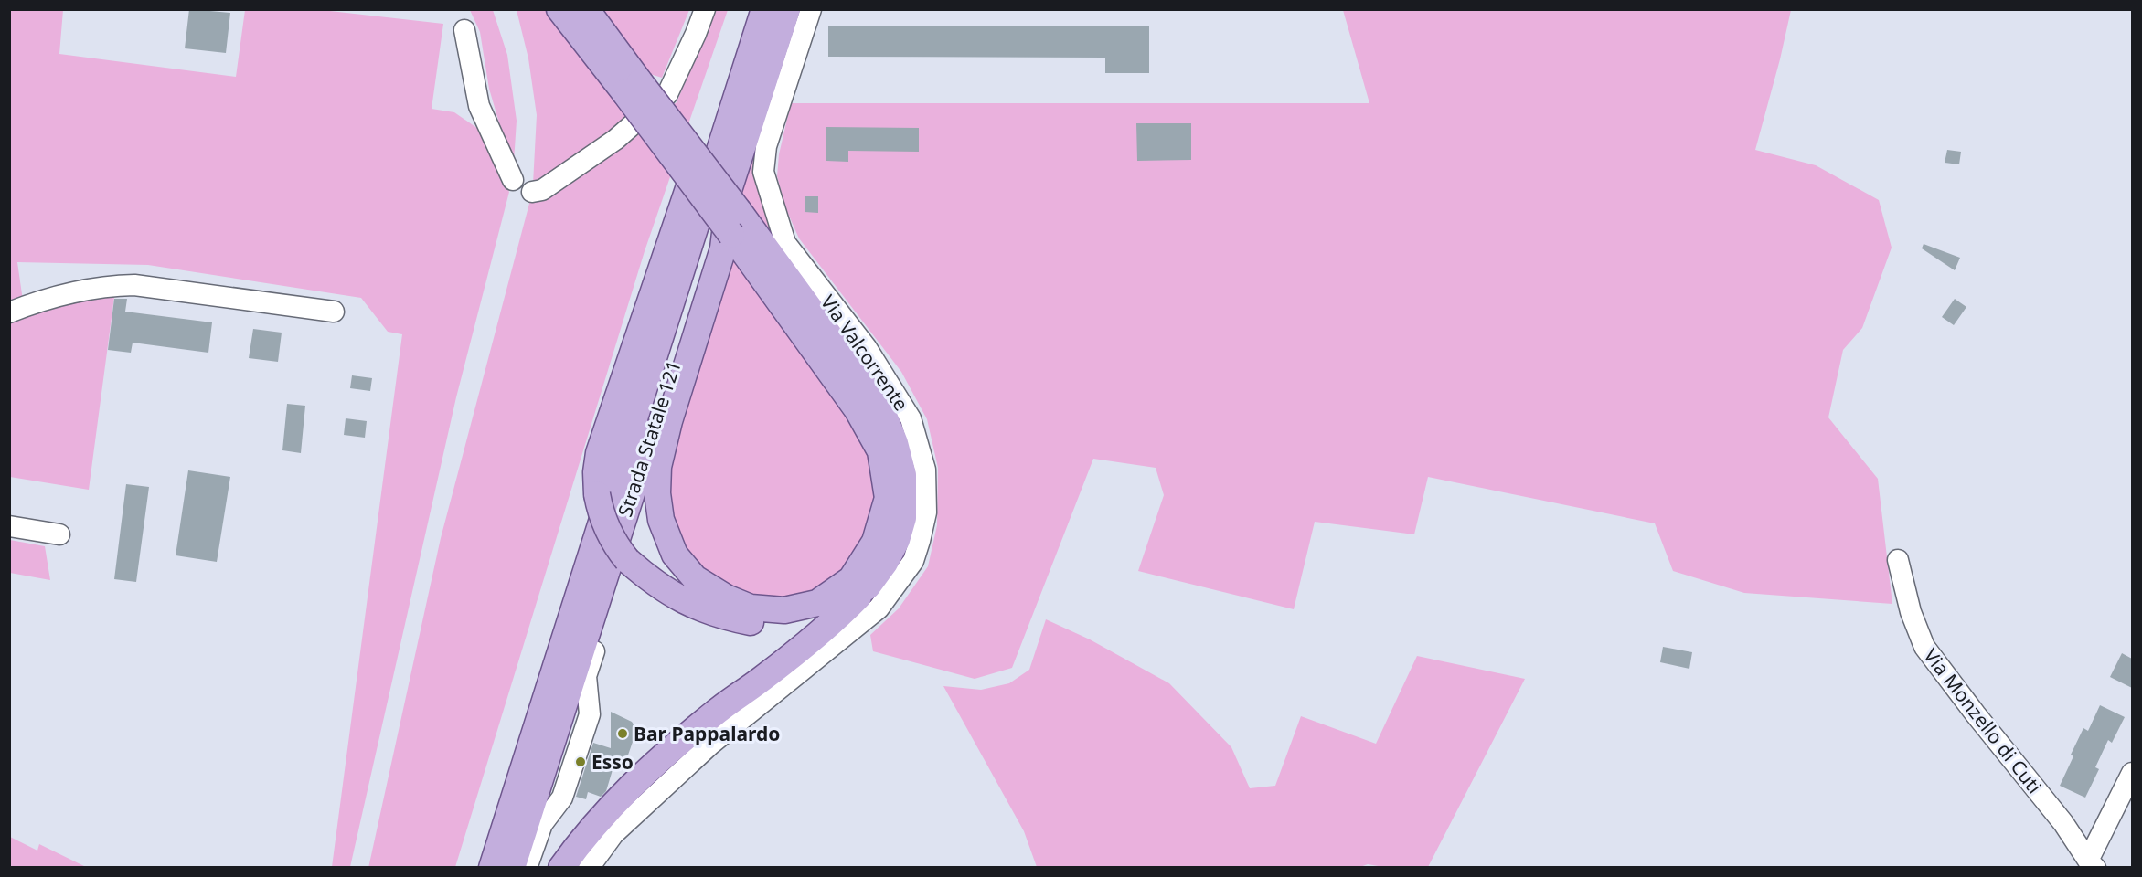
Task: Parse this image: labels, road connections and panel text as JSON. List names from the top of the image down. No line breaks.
{"streets":{"main road":["Strada Statale 121"],"street":["Via Valcorrente","Via Monzello di Cuti"]},"places":["Bar Pappalardo","Esso"]}
